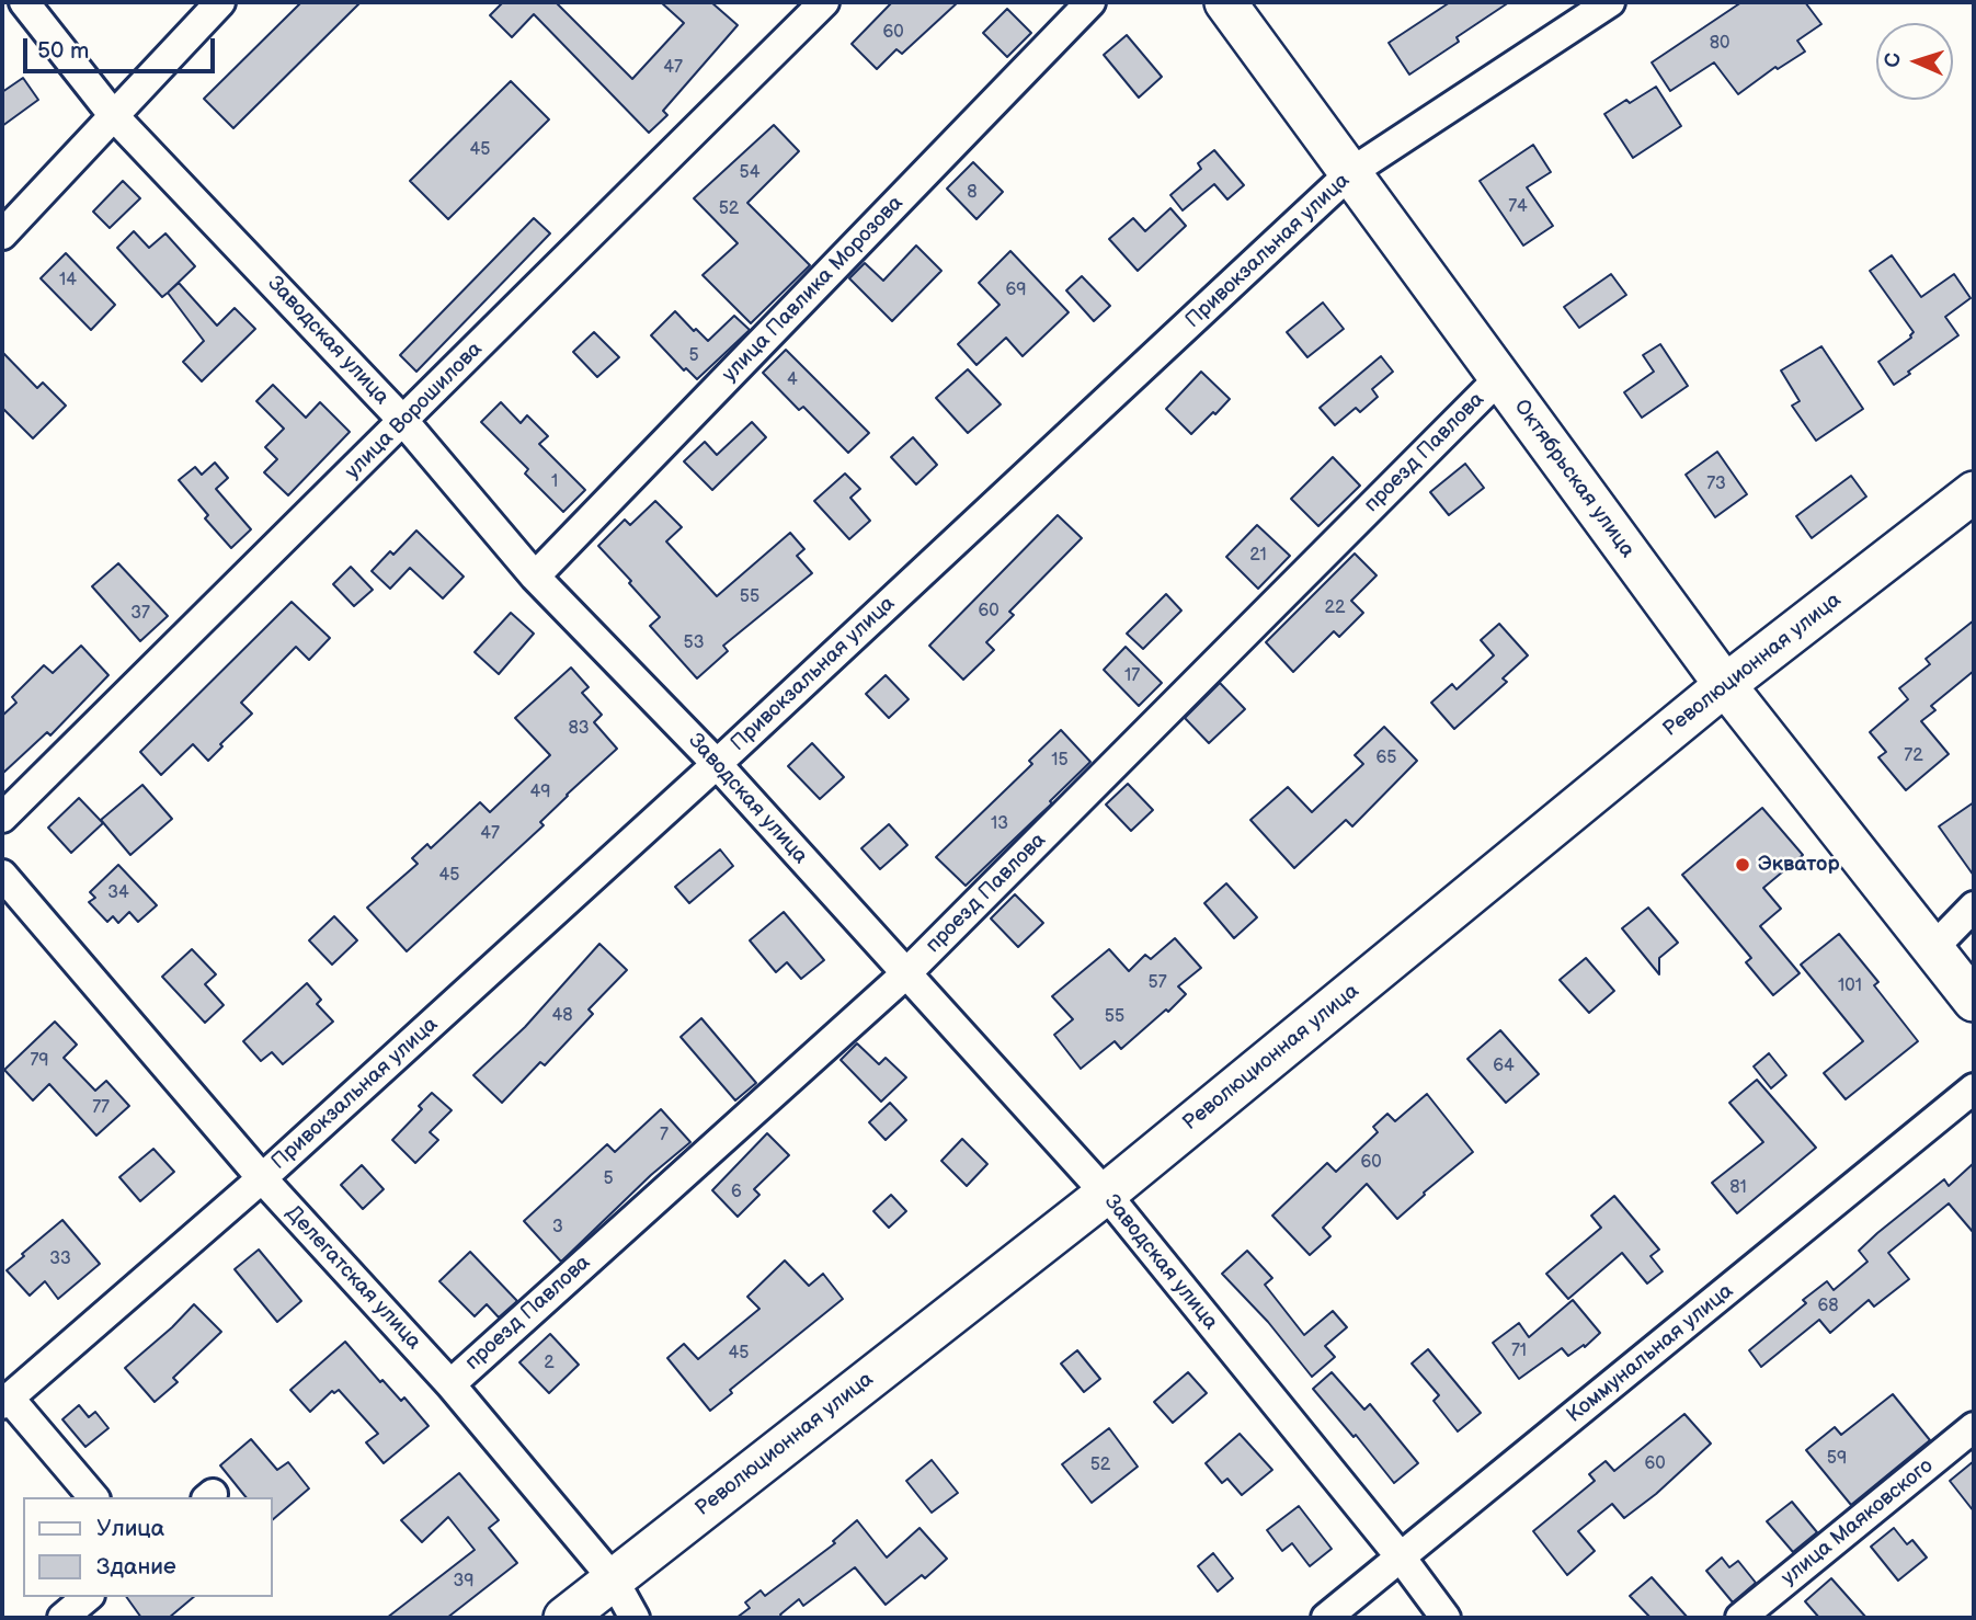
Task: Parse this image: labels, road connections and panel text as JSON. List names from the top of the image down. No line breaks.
{"streets":{"street":["Привокзальная улица","улица Павлика Морозова","Заводская улица","улица Ворошилова","проезд Павлова","Октябрьская улица","Революционная улица","Делегатская улица","Коммунальная улица","улица Маяковского"]},"crossings":[["Привокзальная улица","Заводская улица"],["Привокзальная улица","Октябрьская улица"],["Привокзальная улица","Делегатская улица"],["улица Павлика Морозова","Заводская улица"],["Заводская улица","улица Ворошилова"],["Заводская улица","проезд Павлова"],["Заводская улица","Революционная улица"],["Заводская улица","Коммунальная улица"],["проезд Павлова","Октябрьская улица"],["проезд Павлова","Делегатская улица"],["Октябрьская улица","Революционная улица"],["Революционная улица","Делегатская улица"]],"places":["Экватор"],"house_numbers":["60","80","47","45","54","8","74","52","14","69","5","4","1","73","21","55","22","60","37","53","17","83","72","65","15","49","13","47","45","34","57","101","48","55","79","64","77","7","60","5","81","6","3","33","68","71","45","2","59","60","52","39"],"legend":["Улица","Здание"],"scale_bar":"50 m","north":"left"}
